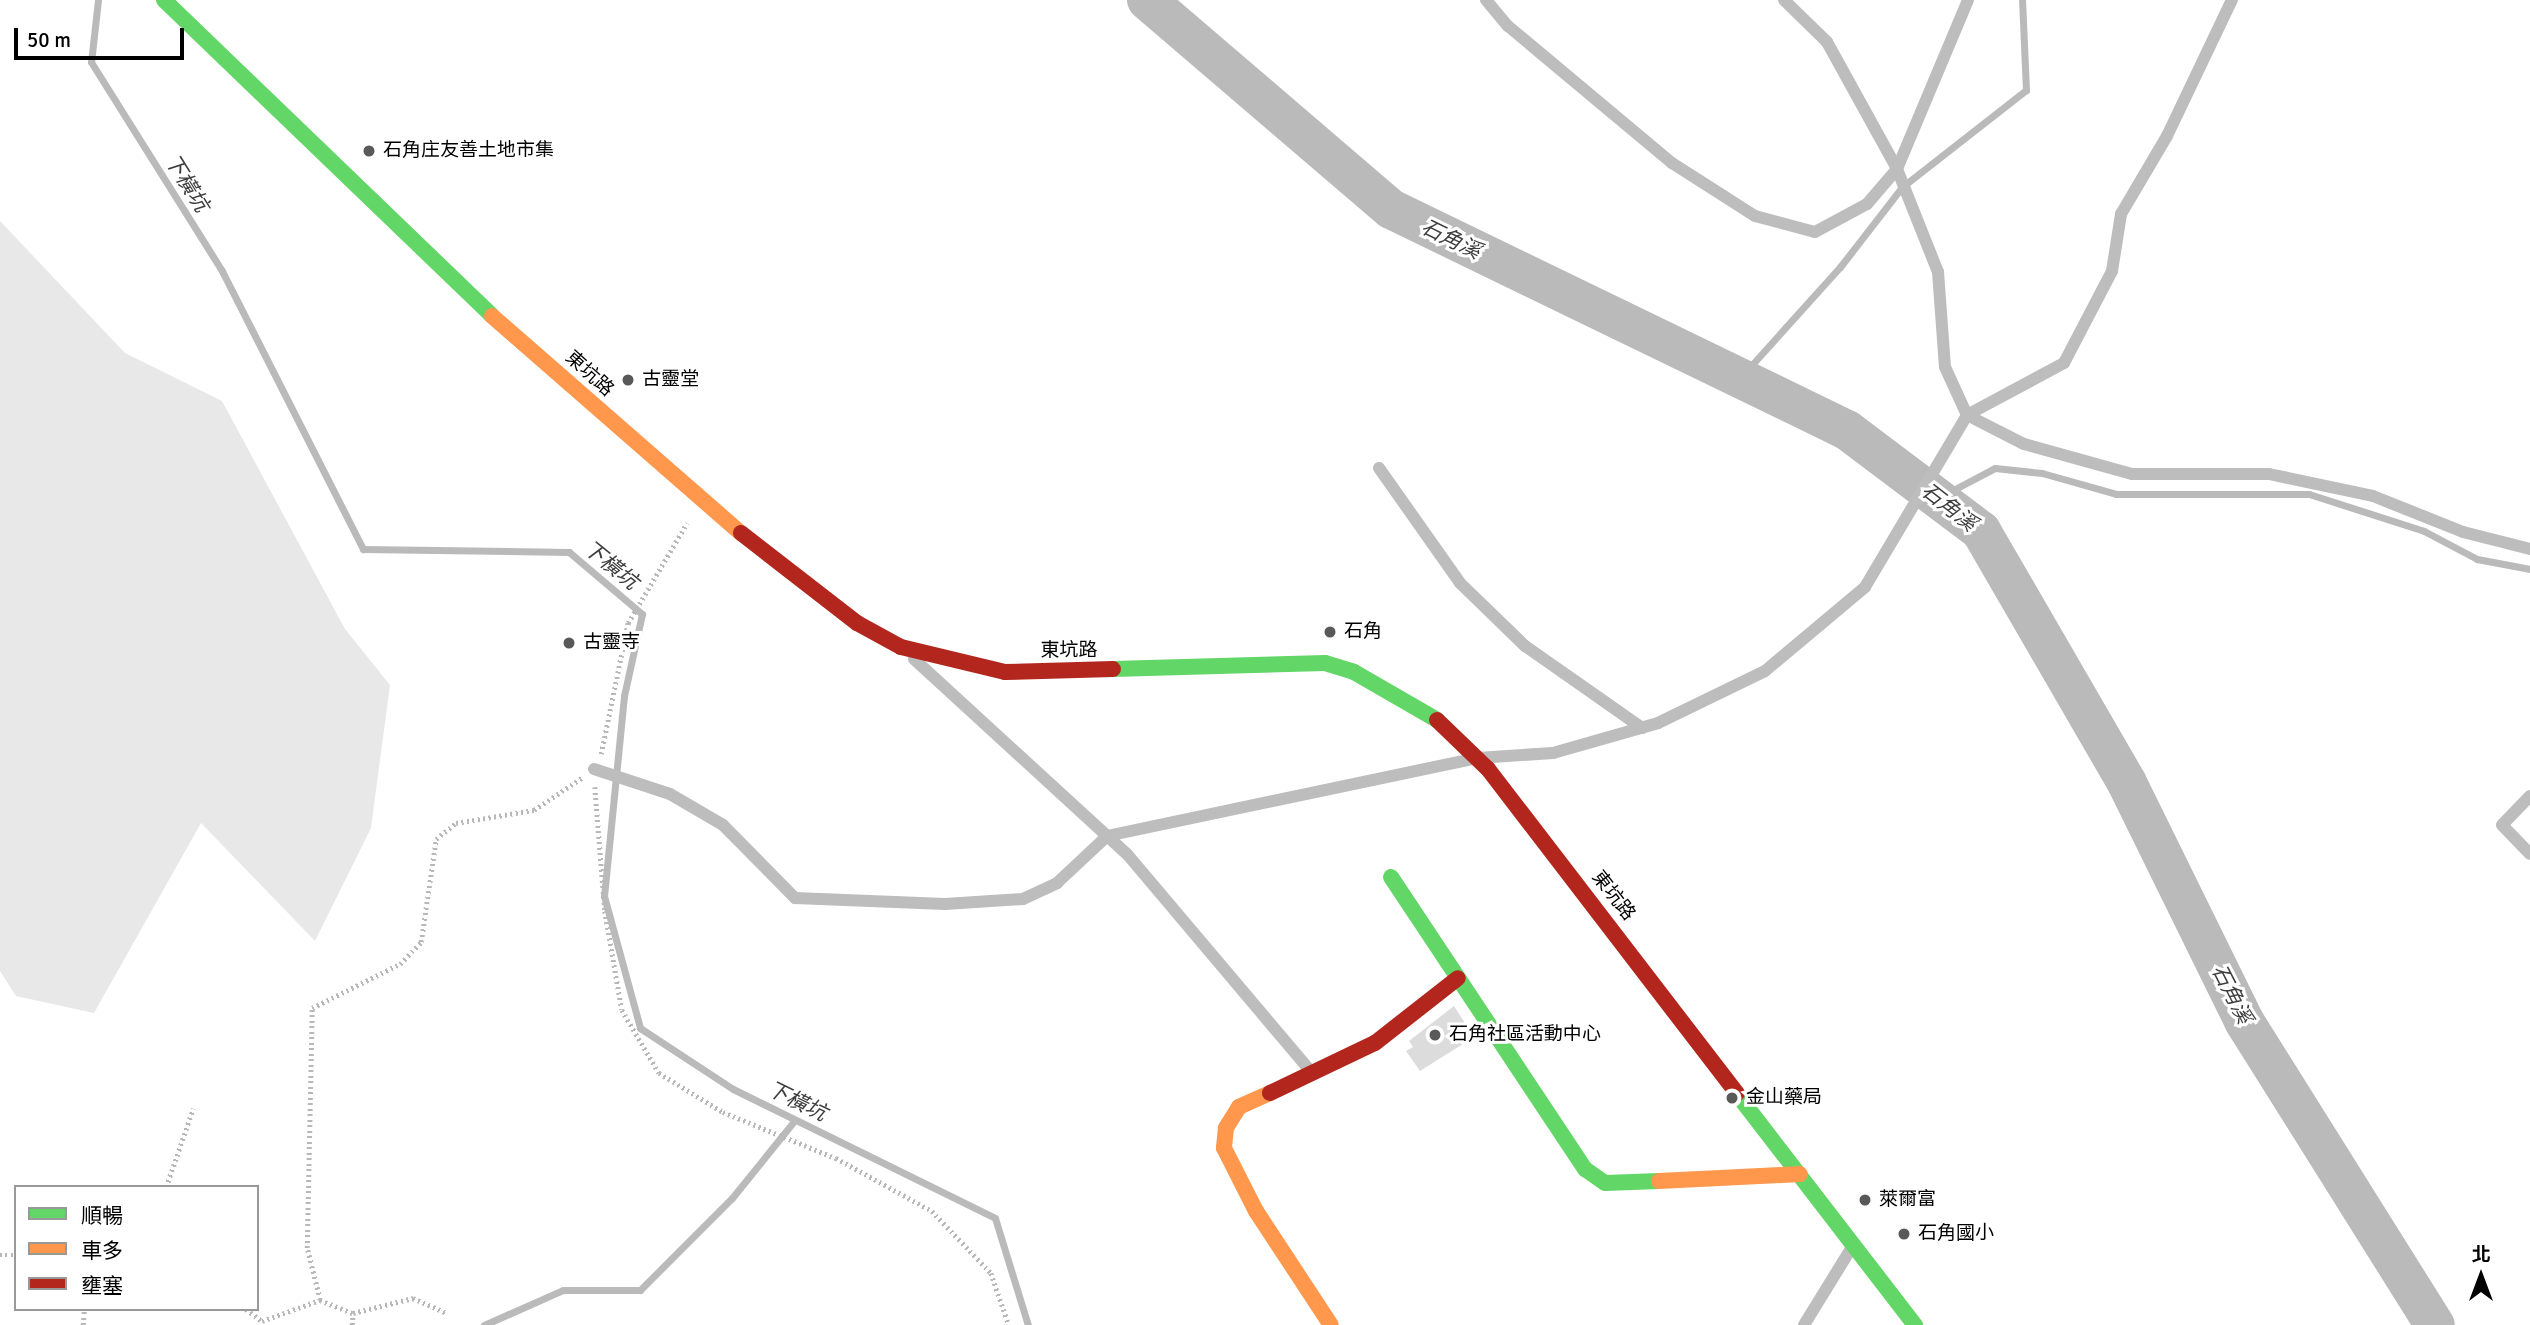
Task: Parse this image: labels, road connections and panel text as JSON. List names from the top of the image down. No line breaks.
{"streets":{"street":["東坑路"]},"water":["下橫坑","石角溪"],"places":["石角庄友善土地市集","古靈堂","石角","古靈寺","石角社區活動中心","金山藥局","萊爾富","石角國小"],"legend":["順暢","車多","壅塞"],"scale_bar":"50 m","north":"top"}
